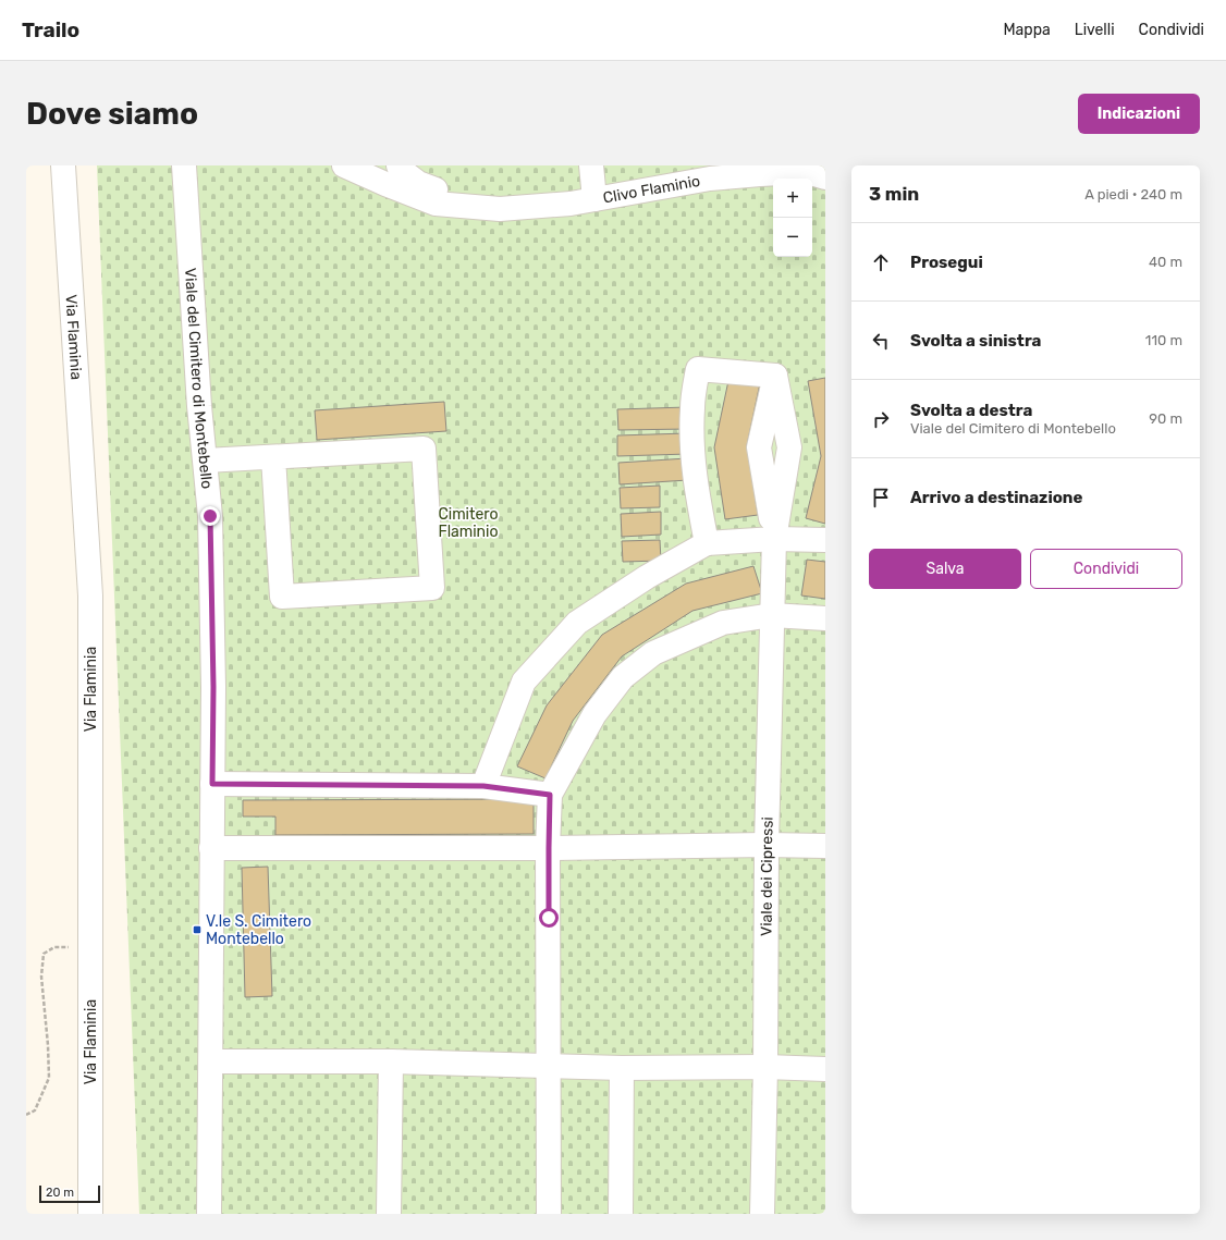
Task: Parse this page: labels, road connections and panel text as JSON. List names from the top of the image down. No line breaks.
{"streets":{"street":["Clivo Flaminio","Via Flaminia","Viale del Cimitero di Montebello","Viale dei Cipressi"]},"parks":["Cimitero Flaminio"],"places":{"transit":["V.le S. Cimitero Montebello"]},"scale_bar":"20 m","page":{"header":"Trailo","nav":["Mappa","Livelli","Condividi"],"buttons":["Indicazioni",["Salva","Condividi"]],"title":"Dove siamo","heading":["3 min","A piedi · 240 m"],"map_buttons":["+","−"],"list":[["Prosegui","40 m"],["Svolta a sinistra","110 m"],["Svolta a destra","Viale del Cimitero di Montebello","90 m"],"Arrivo a destinazione"],"scale":"20 m"}}
